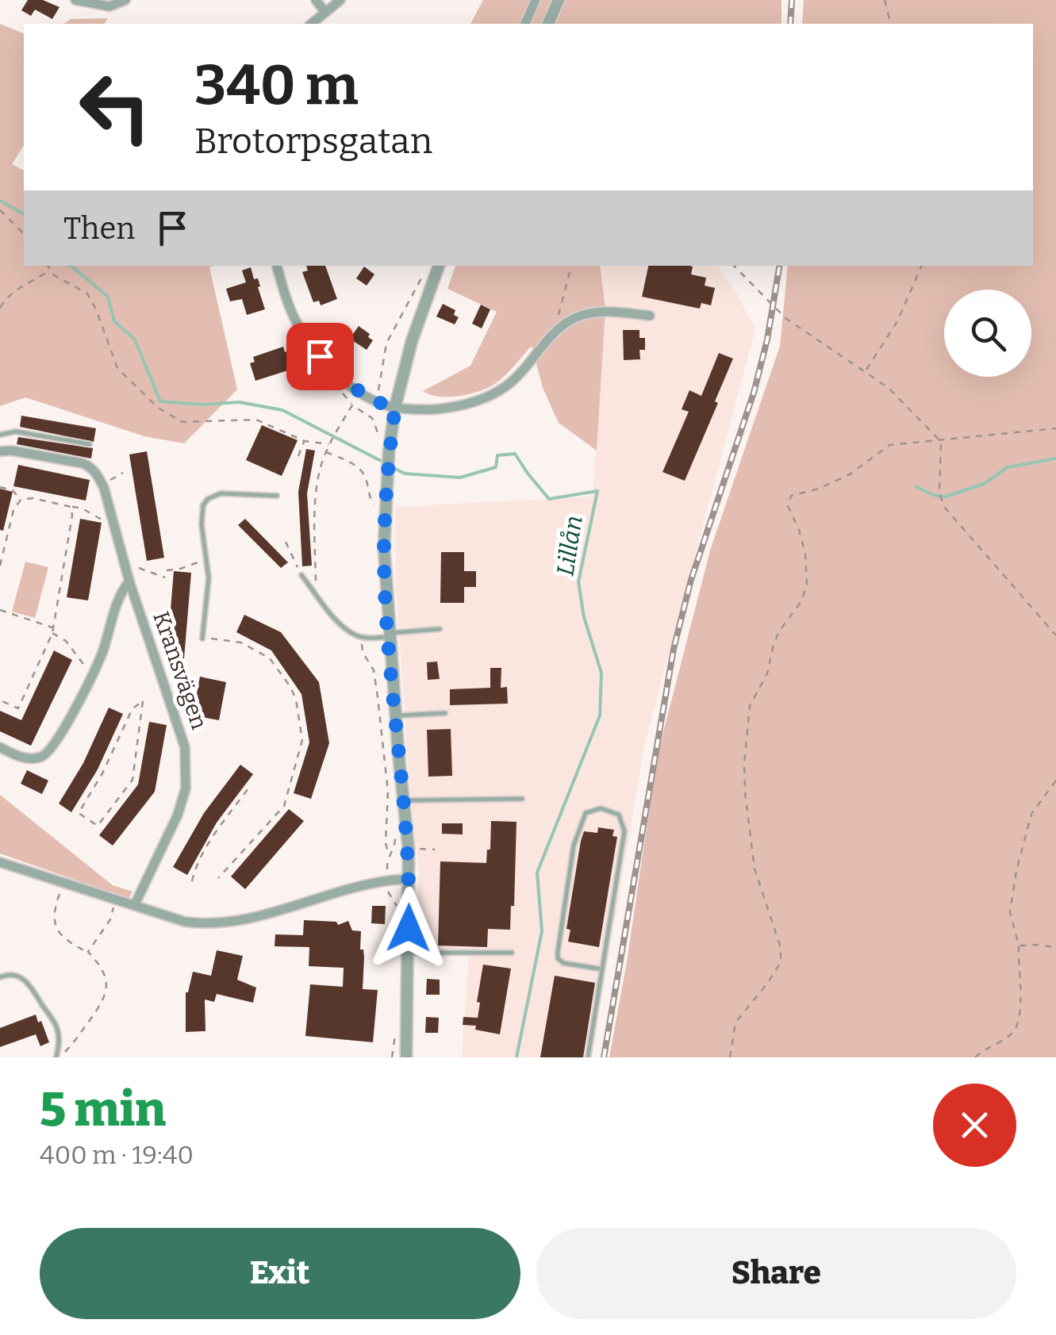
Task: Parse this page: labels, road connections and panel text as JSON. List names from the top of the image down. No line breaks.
{"streets":{"street":["Kransvägen"]},"water":["Lillån"],"page":{"turn":["340 m","Brotorpsgatan"],"then":"Then","heading":["5 min","400 m · 19:40"],"buttons":["Exit","Share"]}}
